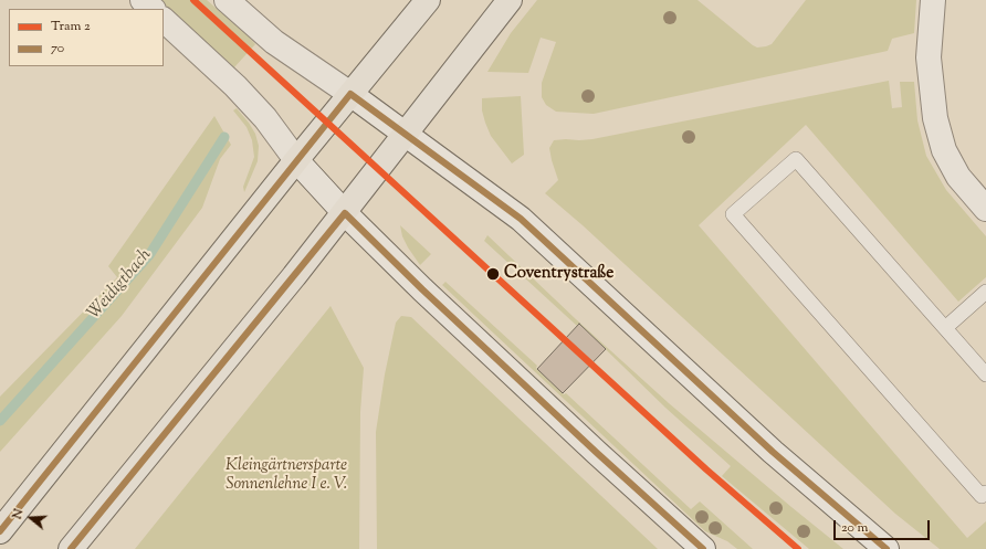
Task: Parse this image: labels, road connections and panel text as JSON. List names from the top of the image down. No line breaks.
{"water":["Weidigtbach"],"parks":["Kleingärtnersparte Sonnenlehne I e. V."],"places":["Coventrystraße"],"lines":["tram line 2","transit line 70"],"legend":["Tram 2","70"],"scale_bar":"20 m","north":"left"}
